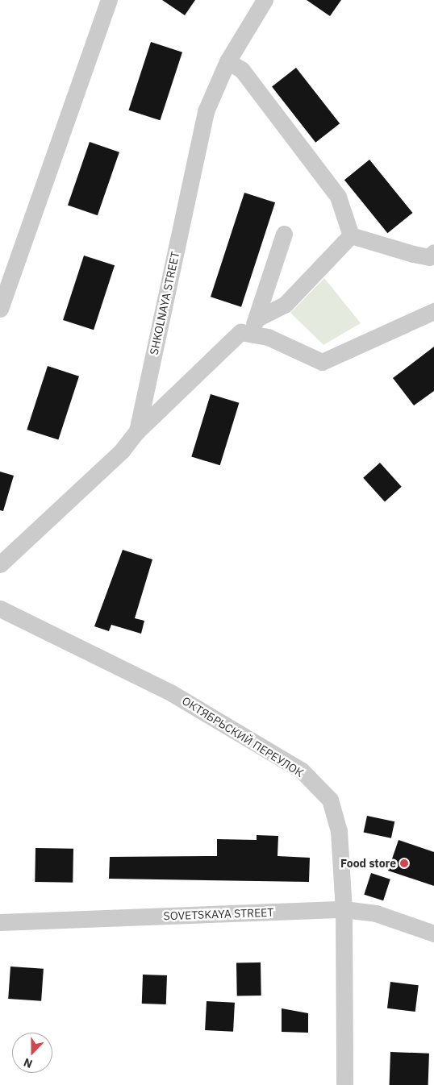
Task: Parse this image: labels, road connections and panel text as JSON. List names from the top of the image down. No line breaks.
{"streets":{"street":["SHKOLNAYA STREET","ОКТЯБРЬСКИЙ ПЕРЕУЛОК","SOVETSKAYA STREET"]},"crossings":[["ОКТЯБРЬСКИЙ ПЕРЕУЛОК","SOVETSKAYA STREET"]],"places":["Food store"],"north":"bottom"}
